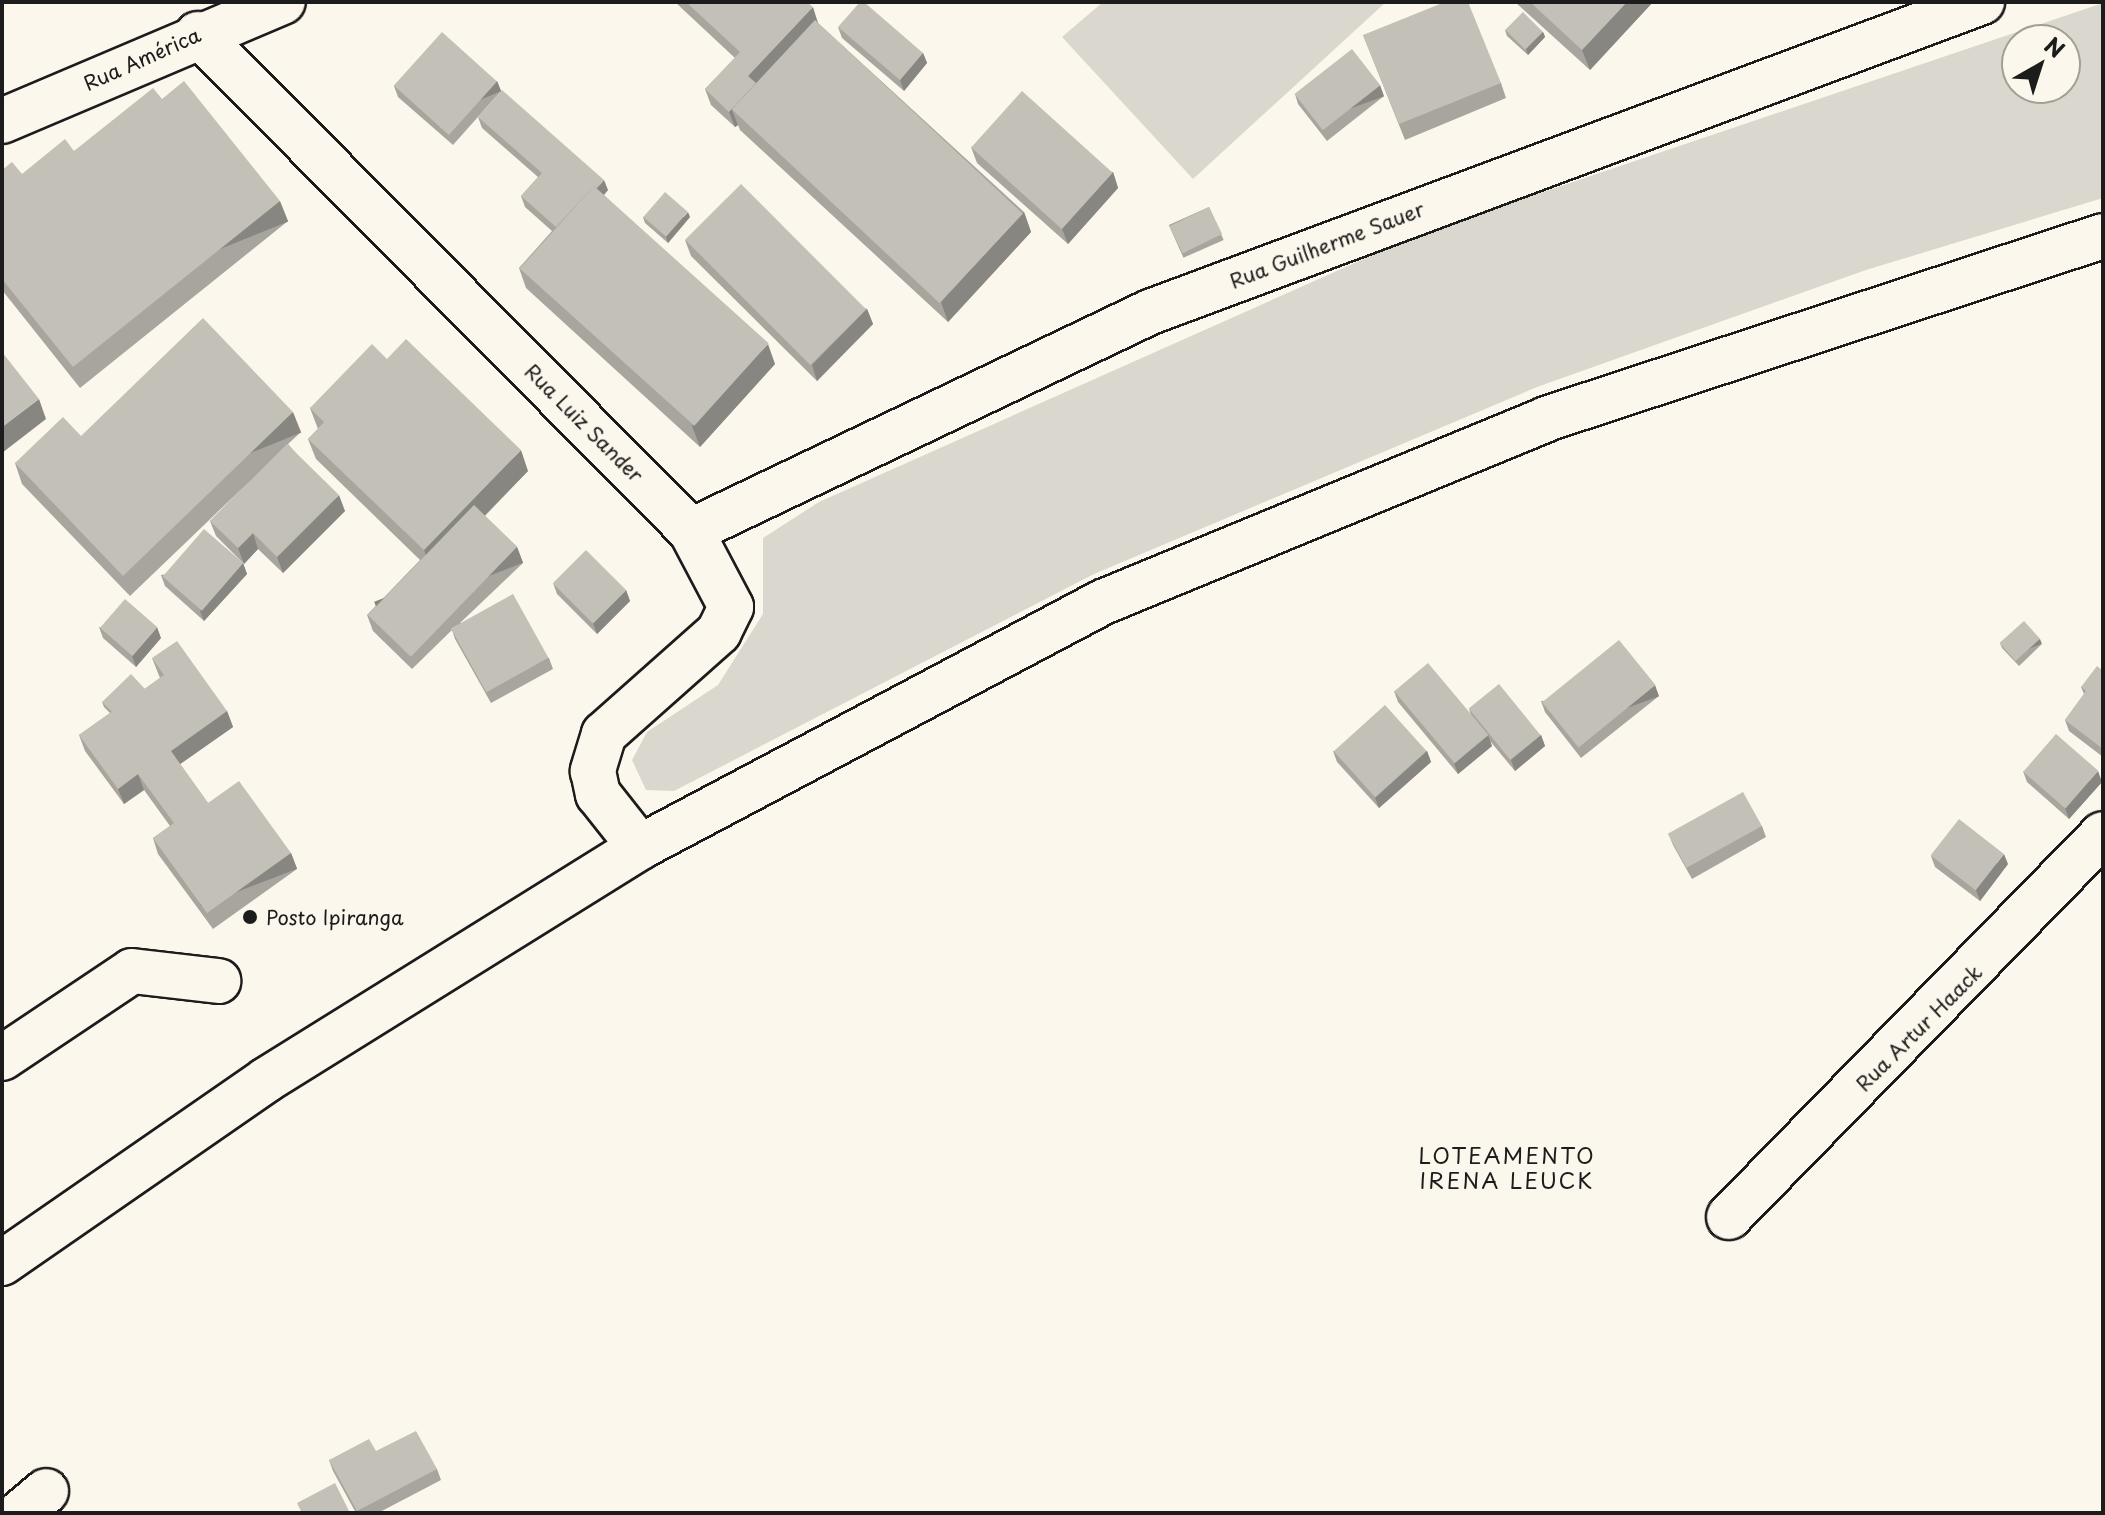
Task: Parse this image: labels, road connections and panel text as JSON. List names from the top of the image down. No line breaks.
{"streets":{"street":["Rua América","Rua Guilherme Sauer","Rua Luiz Sander","Rua Artur Haack"]},"crossings":[["Rua América","Rua Luiz Sander"],["Rua Guilherme Sauer","Rua Luiz Sander"]],"districts":["LOTEAMENTO IRENA LEUCK"],"places":["Posto Ipiranga"],"north":"top right"}
